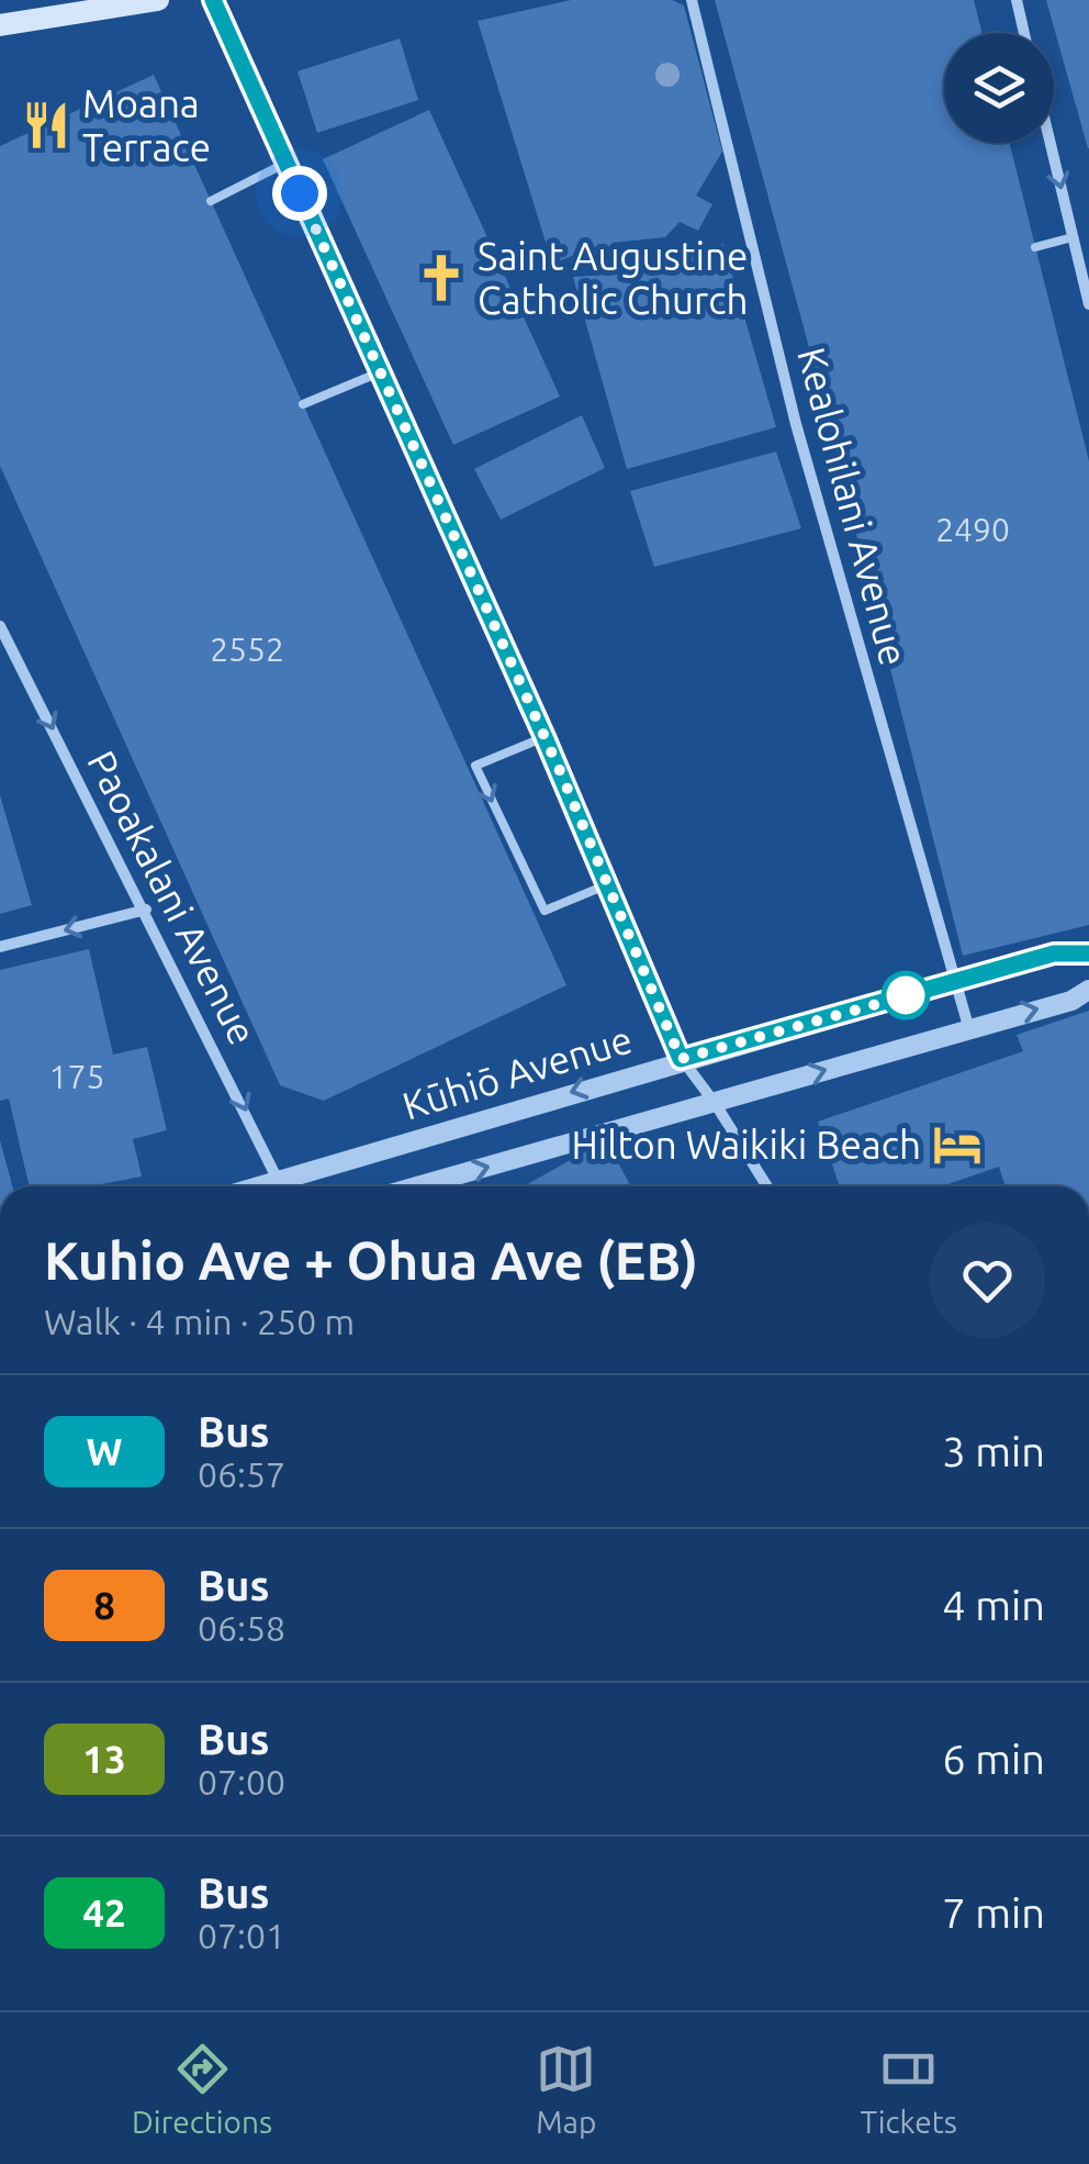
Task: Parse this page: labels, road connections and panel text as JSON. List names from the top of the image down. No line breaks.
{"streets":{"street":["Kealohilani Avenue","Paoakalani Avenue","Kūhiō Avenue"]},"crossings":[["Kealohilani Avenue","Kūhiō Avenue"]],"one_way":["Paoakalani Avenue"],"places":{"restaurant":["Moana Terrace"],"church":["Saint Augustine Catholic Church"],"hotel":["Hilton Waikiki Beach"]},"lines":["bus line W"],"house_numbers":["2490","2552","175"],"page":{"heading":["Kuhio Ave + Ohua Ave (EB)","Walk · 4 min · 250 m"],"list":[{"mark":"W","name":"Bus","note":"06:57","value":"3 min"},{"mark":"8","name":"Bus","note":"06:58","value":"4 min"},{"mark":"13","name":"Bus","note":"07:00","value":"6 min"},{"mark":"42","name":"Bus","note":"07:01","value":"7 min"}],"tabs":["Directions","Map","Tickets"]}}
